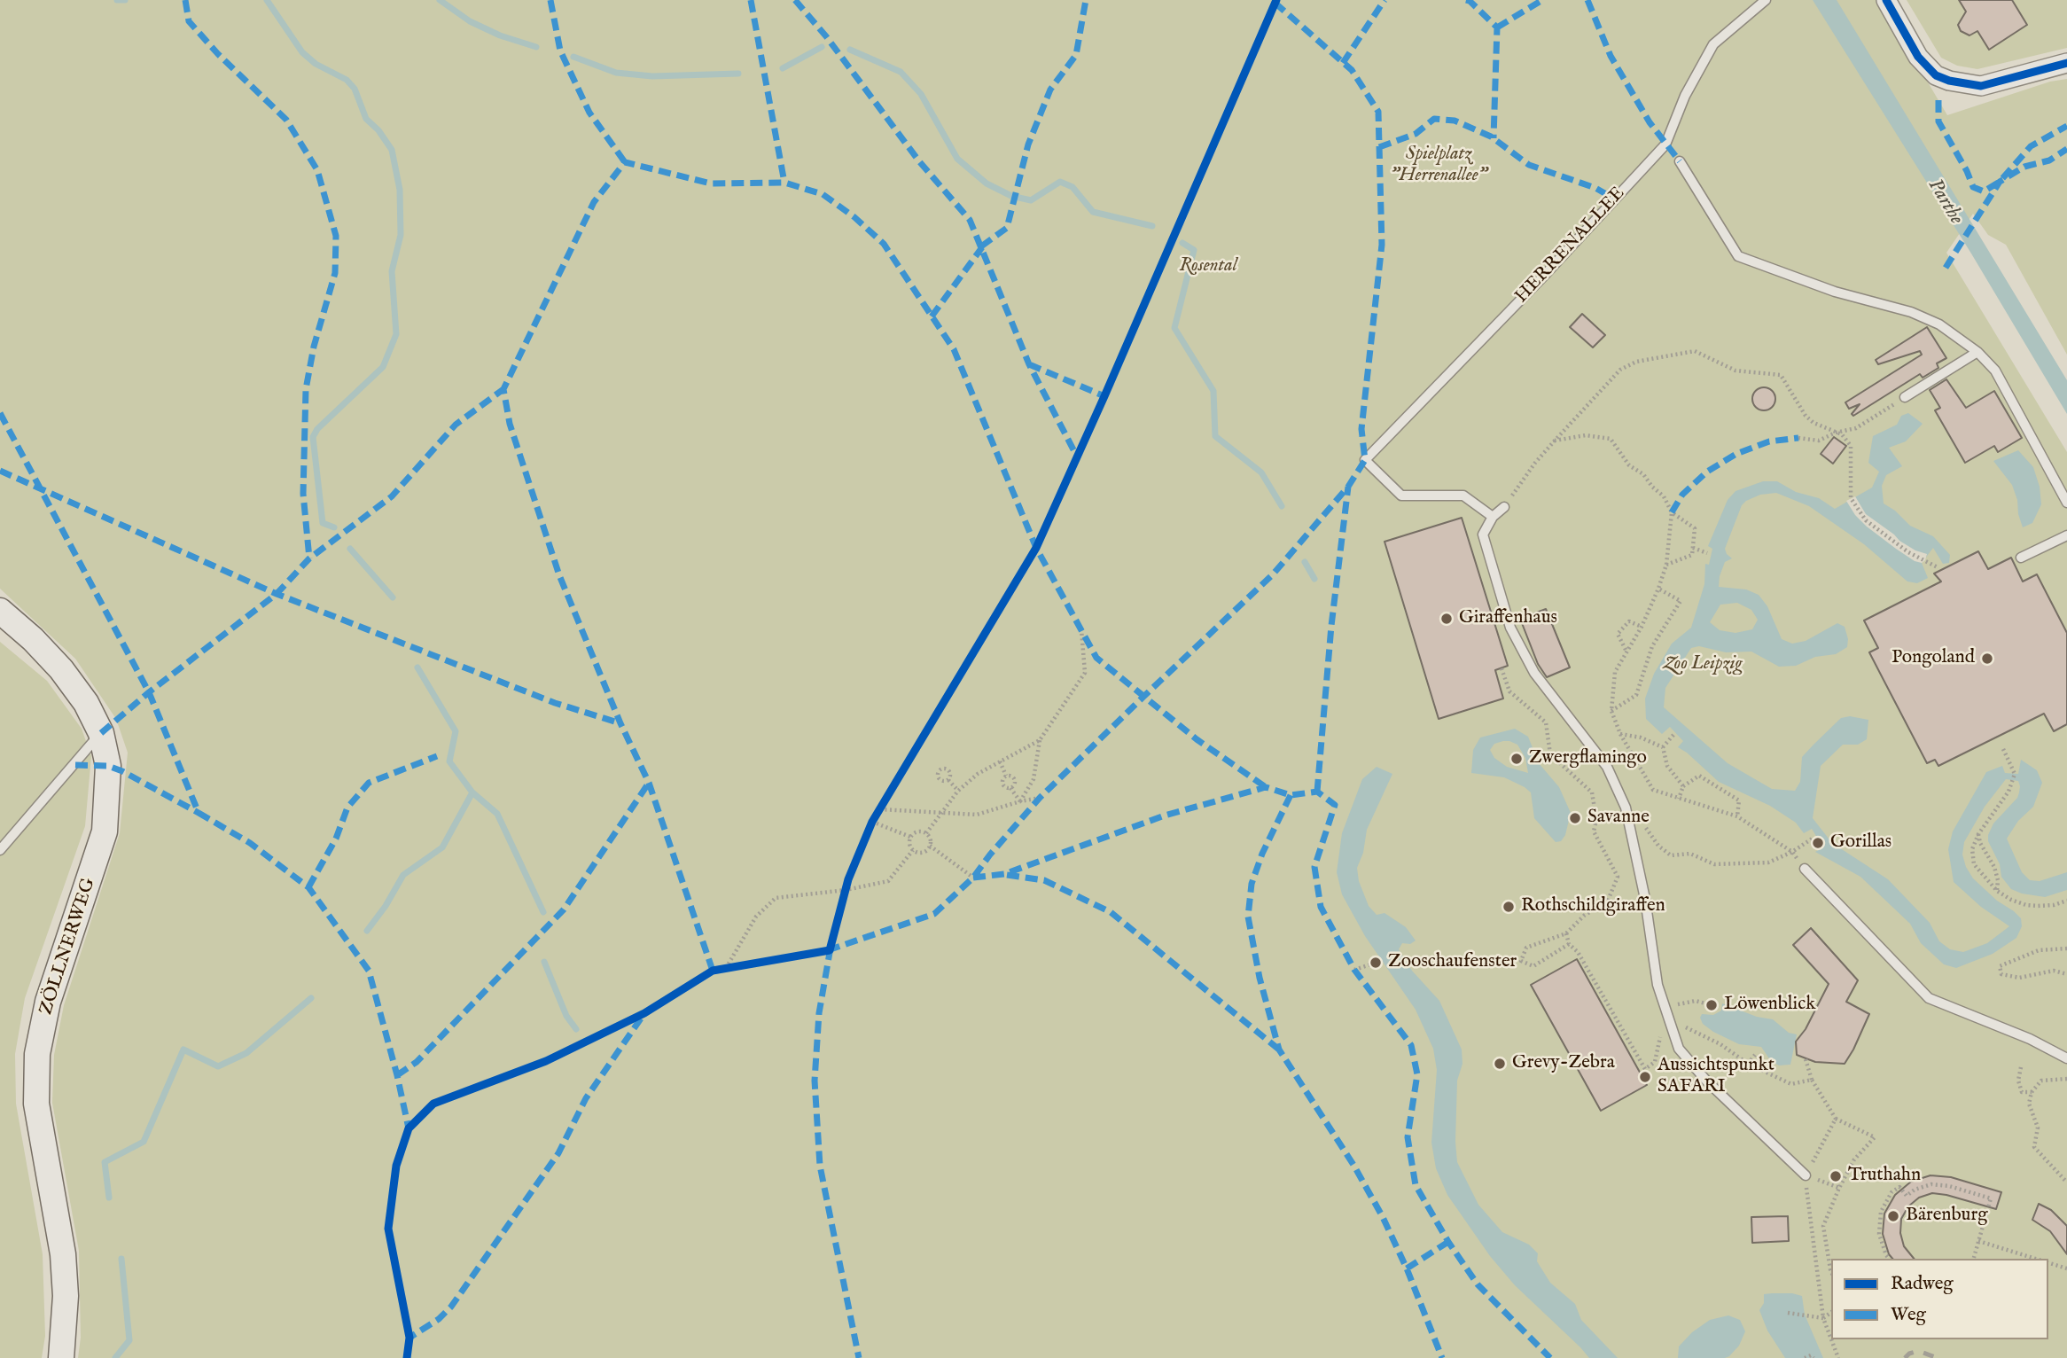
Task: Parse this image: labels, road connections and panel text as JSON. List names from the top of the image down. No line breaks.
{"streets":{"main road":["ZÖLLNERWEG"],"lane":["HERRENALLEE"]},"water":["Parthe"],"parks":["Spielplatz \"Herrenallee\"","Rosental","Zoo Leipzig"],"places":["Giraffenhaus","Pongoland","Zwergflamingo","Savanne","Gorillas","Rothschildgiraffen","Zooschaufenster","Löwenblick","Grevy-Zebra","Aussichtspunkt SAFARI","Truthahn","Bärenburg"],"legend":["Radweg","Weg"]}
